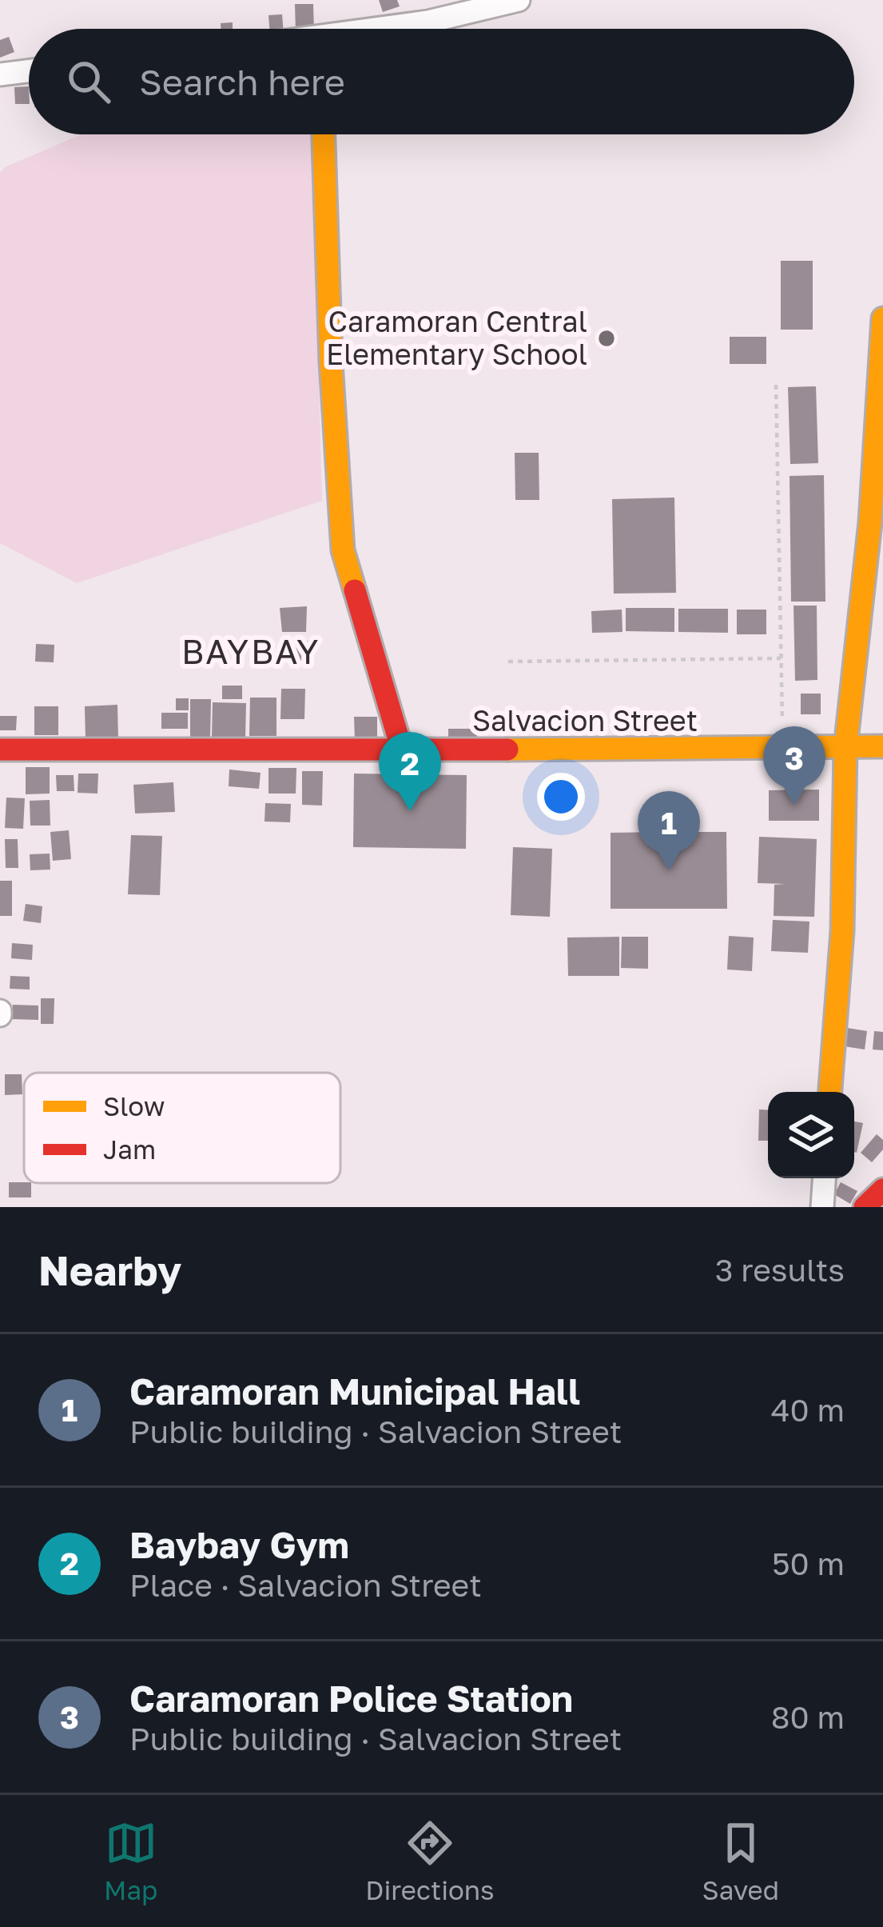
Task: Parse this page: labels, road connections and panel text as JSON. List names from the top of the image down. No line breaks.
{"streets":{"street":["Salvacion Street"]},"districts":["BAYBAY"],"places":["Caramoran Central Elementary School"],"legend":["Slow","Jam"],"page":{"search":"Search here","pins":["3","2","1"],"heading":["Nearby","3 results"],"list":[{"mark":"1","name":"Caramoran Municipal Hall","note":"Public building · Salvacion Street","value":"40 m"},{"mark":"2","name":"Baybay Gym","note":"Place · Salvacion Street","value":"50 m"},{"mark":"3","name":"Caramoran Police Station","note":"Public building · Salvacion Street","value":"80 m"}],"nav":["Map","Directions","Saved"]}}
